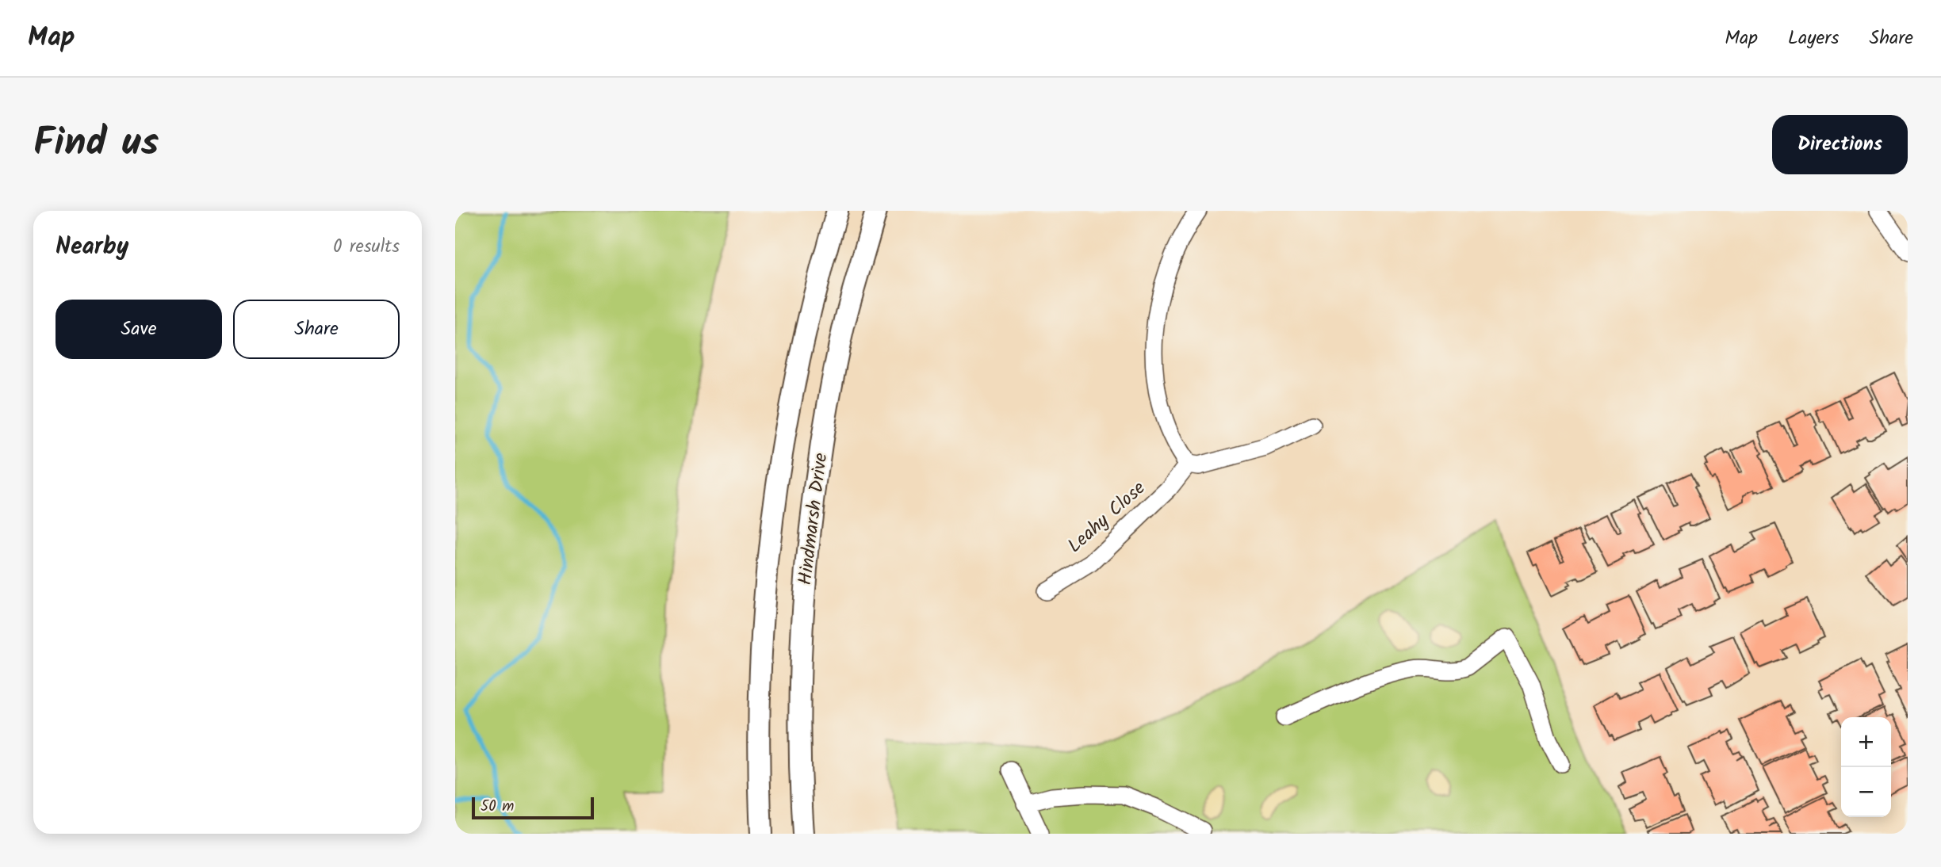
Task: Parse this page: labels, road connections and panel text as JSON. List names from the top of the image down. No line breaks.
{"streets":{"main road":["Hindmarsh Drive"],"street":["Leahy Close"]},"scale_bar":"50 m","page":{"header":"Map","nav":["Map","Layers","Share"],"title":"Find us","buttons":["Directions",["Save","Share"]],"heading":["Nearby","0 results"],"map_buttons":["+","−"],"scale":"50 m"}}
